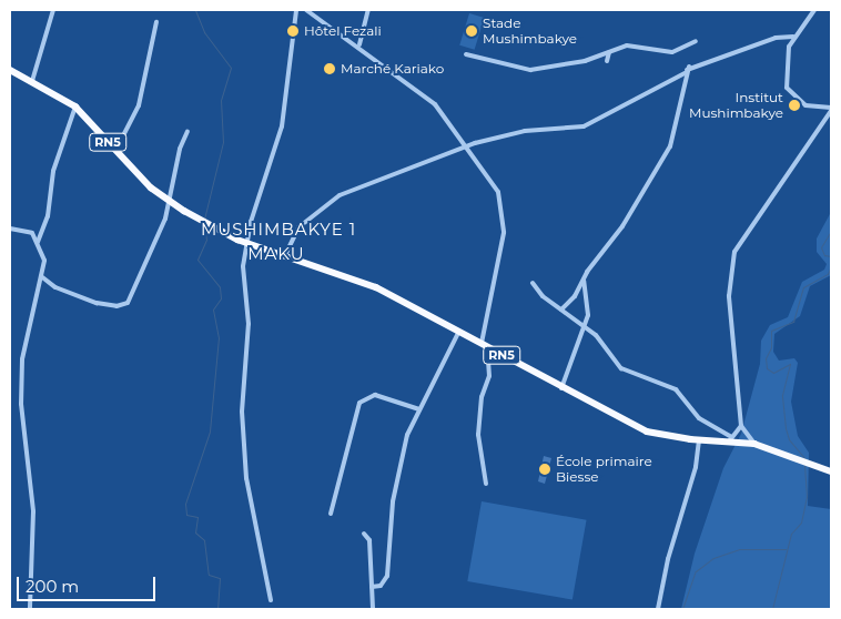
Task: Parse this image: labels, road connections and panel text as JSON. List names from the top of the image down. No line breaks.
{"streets":{"highway":["RN5"]},"districts":["MUSHIMBAKYE 1","MAKU"],"places":["Hôtel Fezali","Stade Mushimbakye","Marché Kariako","Institut Mushimbakye","École primaire Biesse"],"scale_bar":"200 m"}
